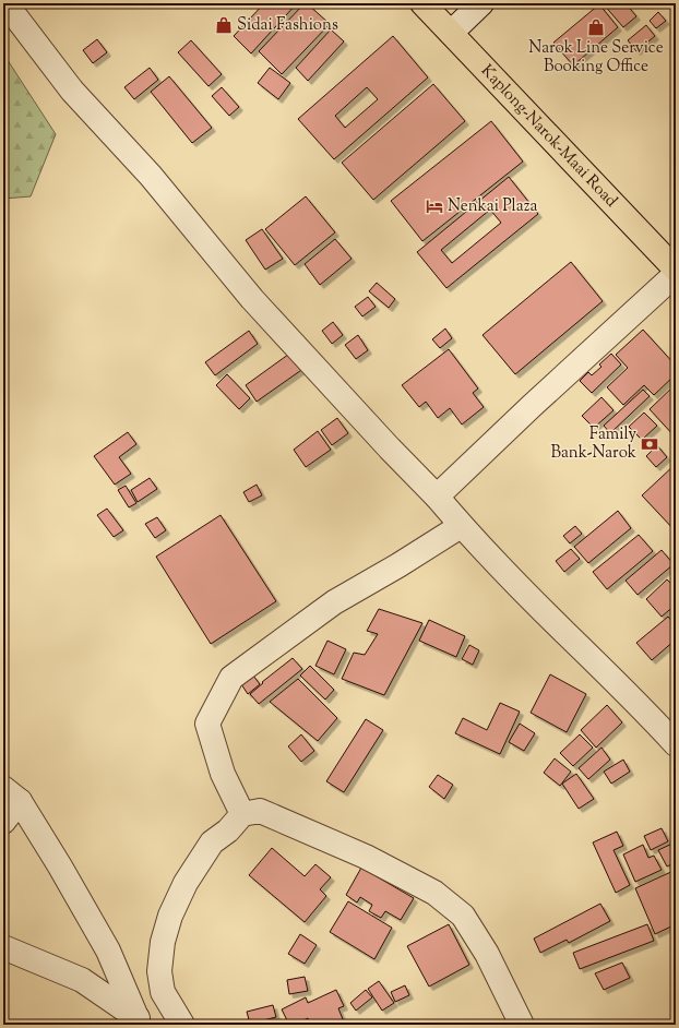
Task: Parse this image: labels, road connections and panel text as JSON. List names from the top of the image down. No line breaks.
{"streets":{"highway":["Kaplong-Narok-Maai Road"]},"places":{"shop":["Sidai Fashions","Narok Line Service Booking Office"],"hotel":["Nenkai Plaza"],"bank":["Family Bank-Narok"]}}
